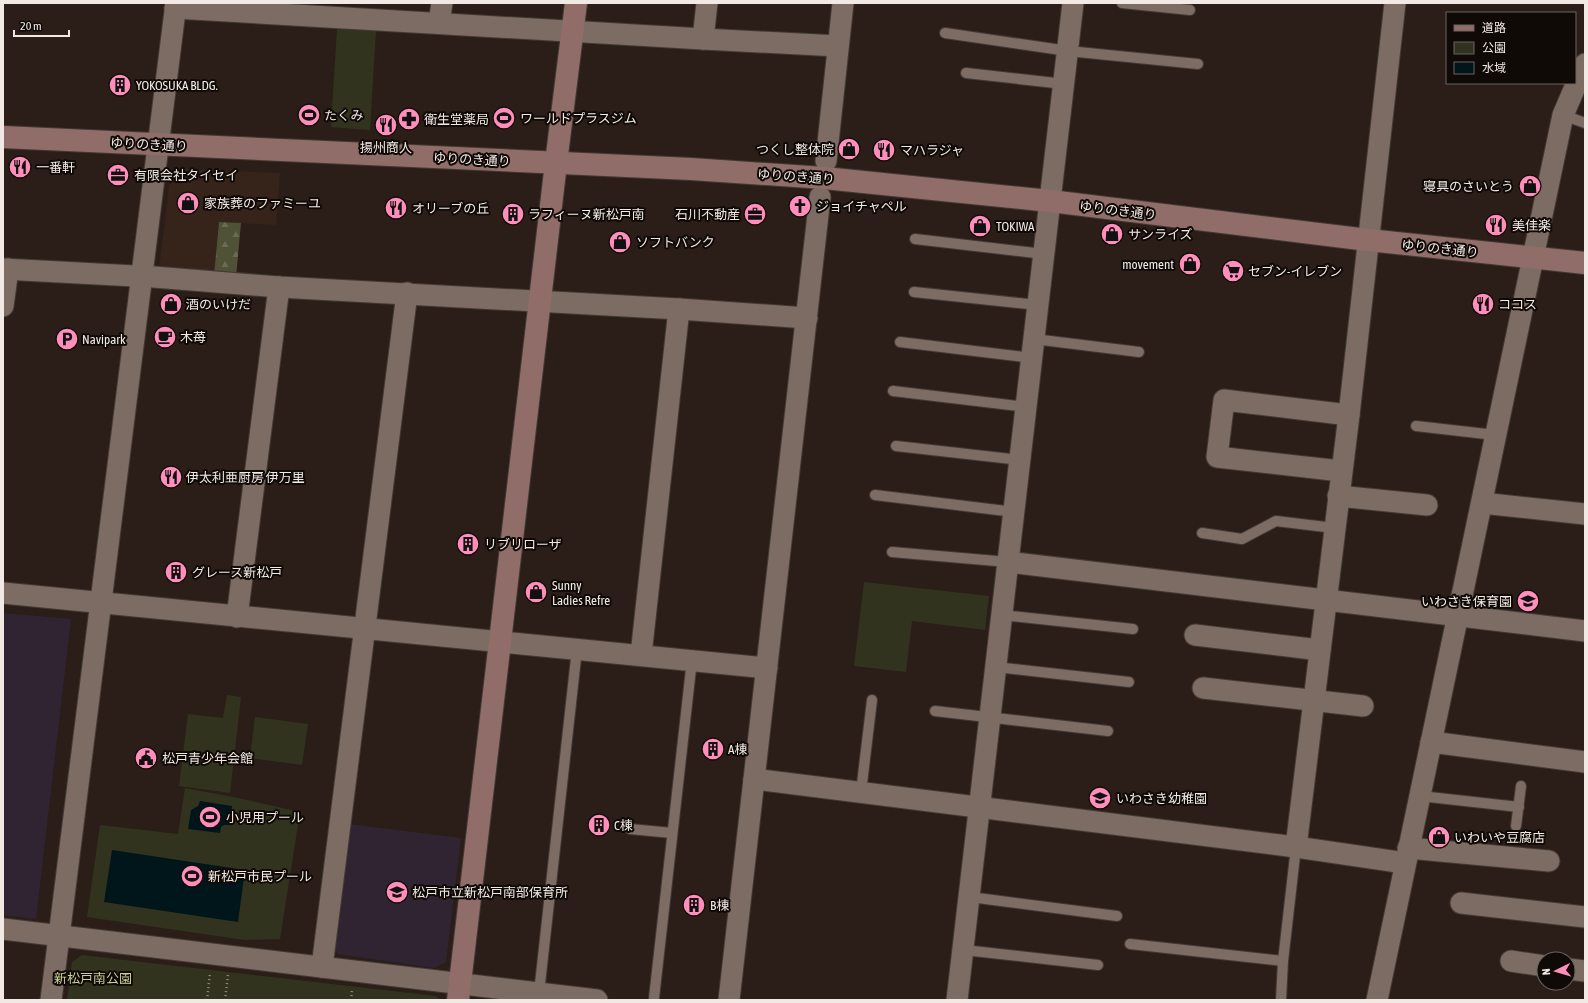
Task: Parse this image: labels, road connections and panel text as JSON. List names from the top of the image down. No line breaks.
{"streets":{"street":["ゆりのき通り"]},"parks":["新松戸南公園"],"places":{"building":["YOKOSUKA BLDG.","ラフィーヌ新松戸南","リブリローザ","グレース新松戸","A棟","C棟","B棟"],"sports":["たくみ","ワールドプラスジム","小児用プール","新松戸市民プール"],"pharmacy":["衛生堂薬局"],"restaurant":["揚州商人","マハラジャ","一番軒","オリーブの丘","美佳楽","ココス","伊太利亜厨房 伊万里"],"shop":["つくし整体院","寝具のさいとう","家族葬のファミーユ","TOKIWA","サンライズ","ソフトバンク","movement","酒のいけだ","Sunny Ladies Refre","いわいや豆腐店"],"office":["有限会社タイセイ","石川不動産"],"church":["ジョイチャペル"],"supermarket":["セブン-イレブン"],"cafe":["木苺"],"parking":["Navipark"],"school or university":["いわさき保育園","いわさき幼稚園","松戸市立新松戸南部保育所"],"public building":["松戸青少年会館"]},"legend":["道路","公園","水域"],"scale_bar":"20 m","north":"left"}
